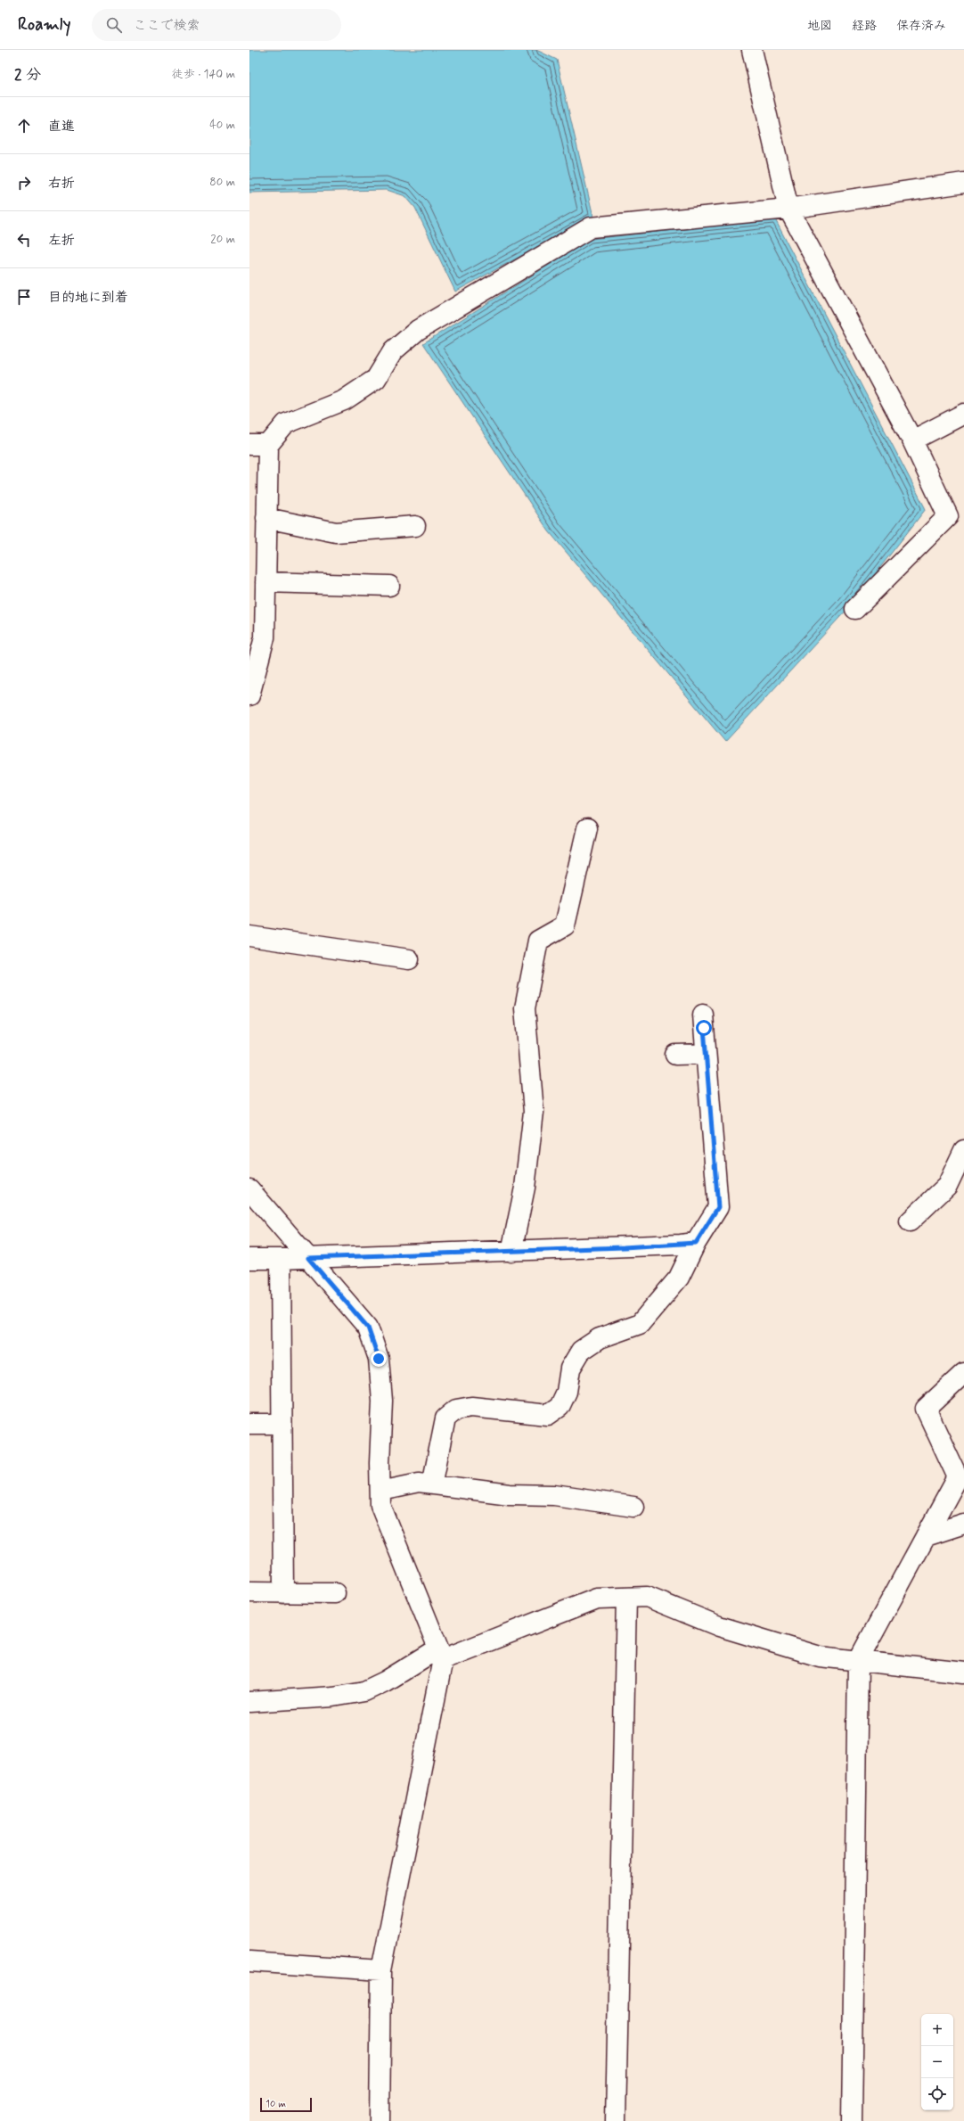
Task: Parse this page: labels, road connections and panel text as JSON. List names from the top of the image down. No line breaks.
{"scale_bar":"10 m","page":{"header":"Roamly","search":"ここで検索","nav":["地図","経路","保存済み"],"heading":["2 分","徒歩 · 140 m"],"list":[["直進","40 m"],["右折","80 m"],["左折","20 m"],"目的地に到着"],"map_buttons":["+","−"],"scale":"10 m"}}
